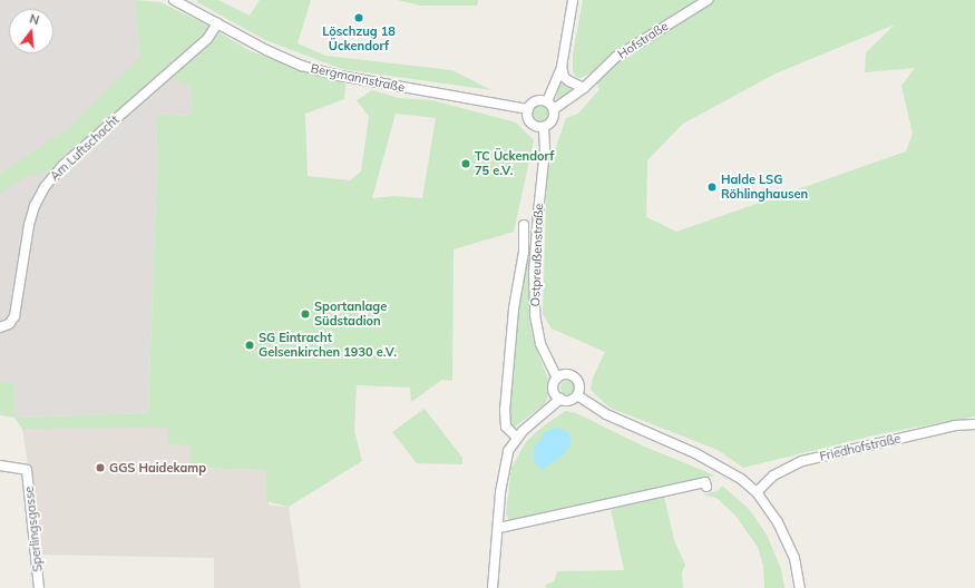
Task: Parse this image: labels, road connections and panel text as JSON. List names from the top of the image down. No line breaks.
{"streets":{"street":["Hofstraße","Bergmannstraße","Am Luftschacht","Ostpreußenstraße","Friedhofstraße","Sperlingsgasse"]},"crossings":[["Hofstraße","Bergmannstraße"],["Hofstraße","Ostpreußenstraße"],["Bergmannstraße","Am Luftschacht"],["Bergmannstraße","Ostpreußenstraße"]],"places":["Löschzug 18 Ückendorf","TC Ückendorf 75 e.V.","Halde LSG Röhlinghausen","Sportanlage Südstadion","SG Eintracht Gelsenkirchen 1930 e.V.","GGS Haidekamp"],"north":"top"}
